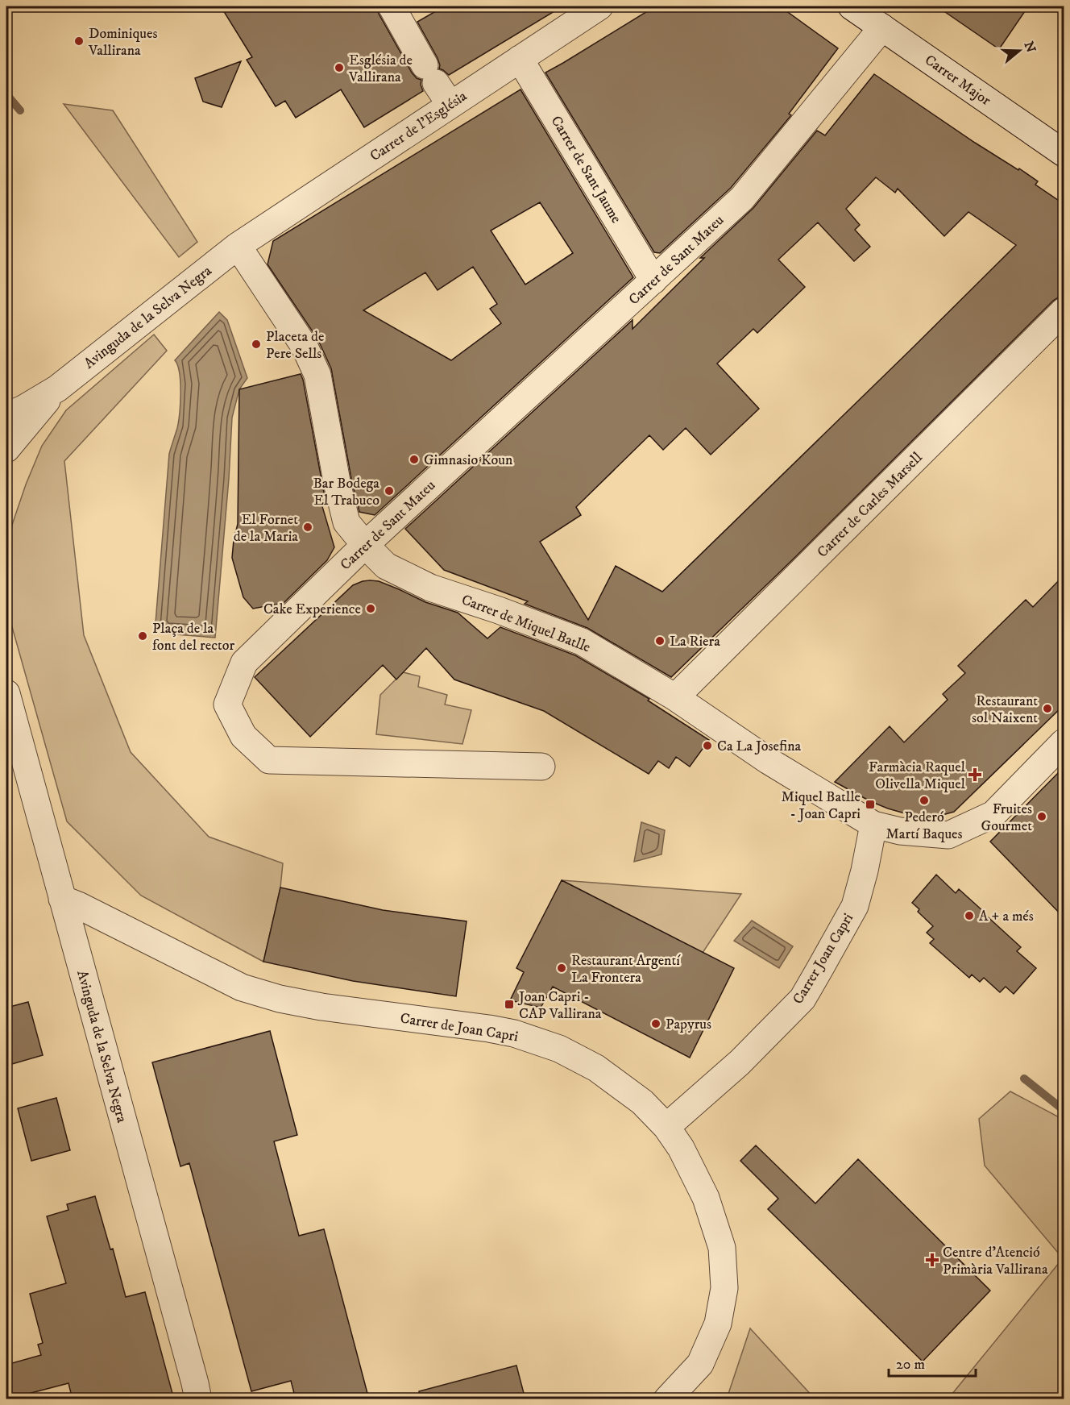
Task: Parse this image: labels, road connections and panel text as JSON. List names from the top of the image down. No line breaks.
{"streets":{"street":["Carrer Major","Carrer de l'Església","Carrer de Sant Jaume","Carrer de Sant Mateu","Avinguda de la Selva Negra","Carrer de Carles Marsell","Carrer de Miquel Batlle","Carrer Joan Capri","Carrer de Joan Capri"]},"crossings":[["Carrer Major","Carrer de Sant Mateu"],["Carrer de l'Església","Carrer de Sant Jaume"],["Carrer de l'Església","Avinguda de la Selva Negra"],["Carrer de l'Església","Carrer de Miquel Batlle"],["Carrer de Sant Jaume","Carrer de Sant Mateu"],["Carrer de Sant Mateu","Carrer de Miquel Batlle"],["Avinguda de la Selva Negra","Carrer de Miquel Batlle"],["Avinguda de la Selva Negra","Carrer de Joan Capri"],["Carrer de Carles Marsell","Carrer de Miquel Batlle"],["Carrer de Miquel Batlle","Carrer Joan Capri"],["Carrer Joan Capri","Carrer de Joan Capri"]],"places":{"other":["Dominiques Vallirana","Església de Vallirana","Placeta de Pere Sells","Gimnasio Koun","Bar Bodega El Trabuco","El Fornet de la Maria","Cake Experience","Plaça de la font del rector","La Riera","Restaurant sol Naixent","Ca La Josefina","Pederó Martí Baques","Fruites Gourmet","A + a més","Restaurant Argentí La Frontera","Papyrus"],"health":["Farmàcia Raquel Olivella Miquel","Centre d'Atenció Primària Vallirana"],"transit":["Miquel Batlle - Joan Capri","Joan Capri - CAP Vallirana"]},"scale_bar":"20 m","north":"right"}
